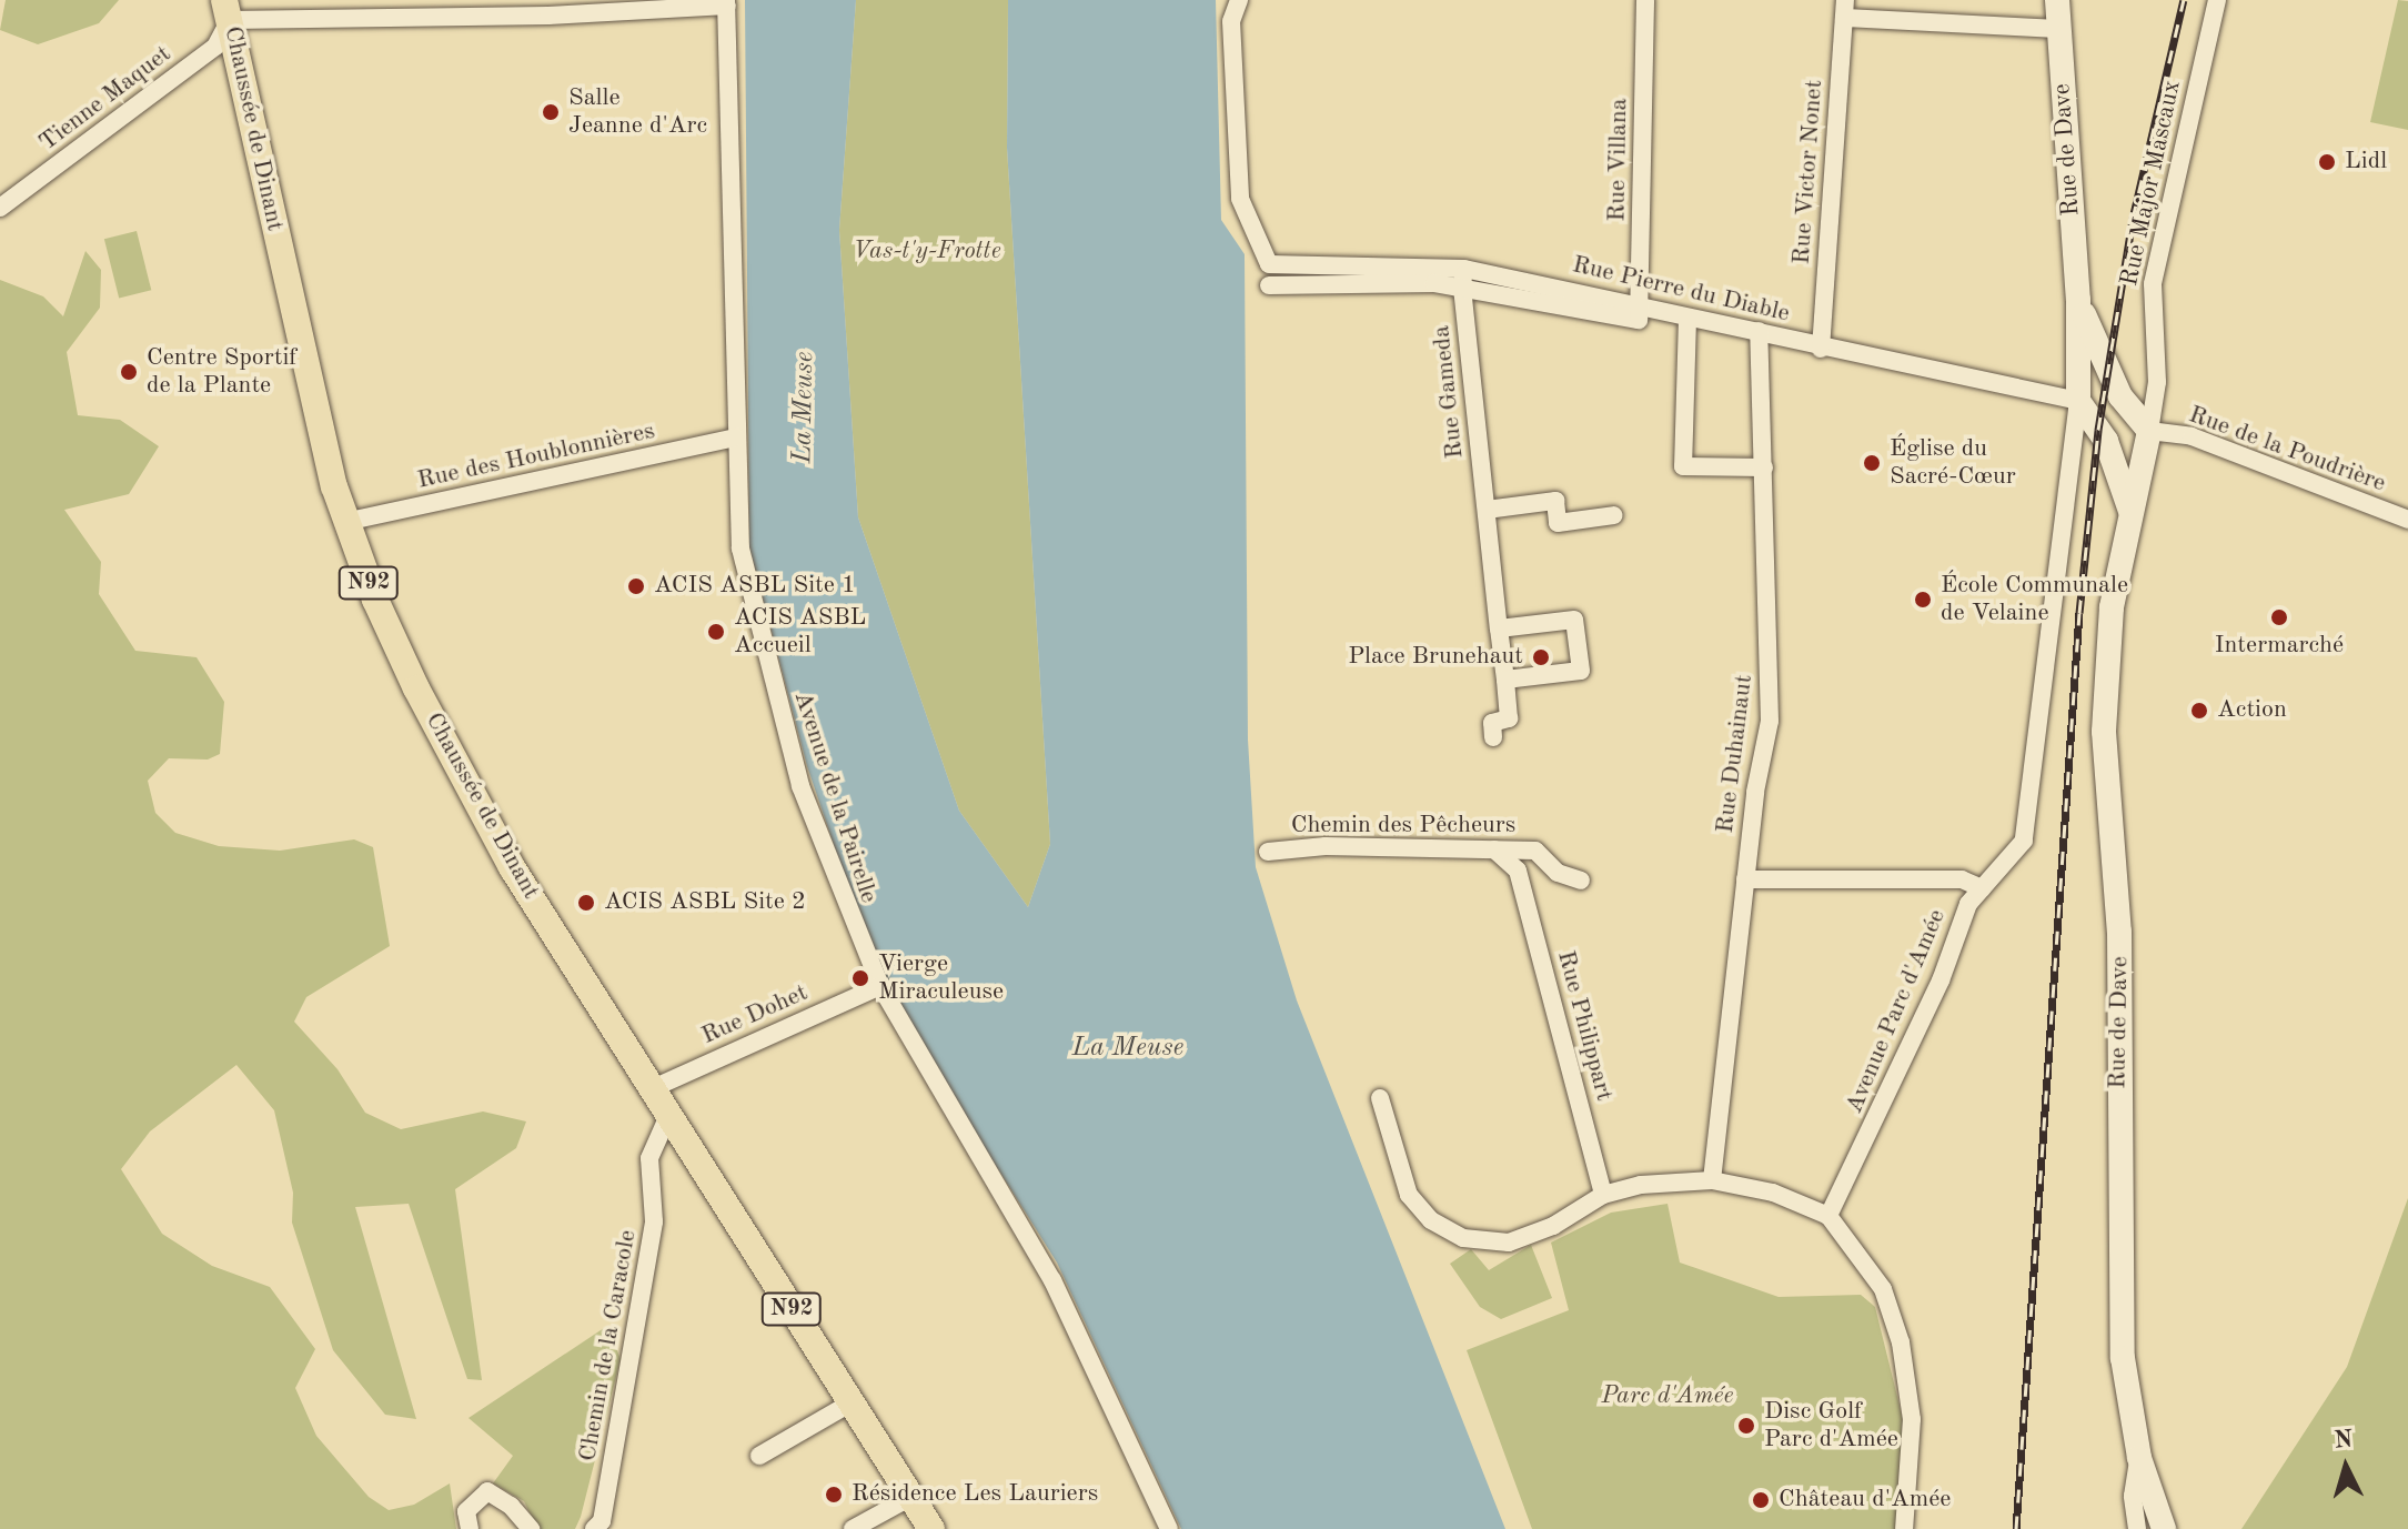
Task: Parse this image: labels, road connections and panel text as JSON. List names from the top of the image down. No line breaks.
{"streets":{"main road":["Chaussée de Dinant","Rue de Dave","N92"],"street":["Tienne Maquet","Rue Villana","Rue Victor Nonet","Rue Major Mascaux","Rue Pierre du Diable","Rue Gameda","Rue de la Poudrière","Rue des Houblonnières","Rue Duhainaut","Avenue de la Pairelle","Chemin des Pêcheurs","Avenue Parc d'Amée","Rue Dohet","Rue Philippart","Chemin de la Caracole"]},"crossings":[["Tienne Maquet","Chaussée de Dinant"],["Chaussée de Dinant","Rue des Houblonnières"],["Chaussée de Dinant","Rue Dohet"],["Chaussée de Dinant","Chemin de la Caracole"],["Rue de Dave","Rue Major Mascaux"],["Rue de Dave","Rue Pierre du Diable"],["Rue de Dave","Rue de la Poudrière"],["Rue de Dave","Avenue Parc d'Amée"],["Rue Villana","Rue Pierre du Diable"],["Rue Victor Nonet","Rue Pierre du Diable"],["Rue Major Mascaux","Rue de la Poudrière"],["Rue Pierre du Diable","Rue Gameda"],["Rue Pierre du Diable","Rue Duhainaut"],["Rue Pierre du Diable","Avenue Parc d'Amée"],["Rue des Houblonnières","Avenue de la Pairelle"],["Avenue de la Pairelle","Rue Dohet"]],"water":["La Meuse"],"parks":["Vas-t'y-Frotte","Parc d'Amée"],"places":["Salle Jeanne d'Arc","Lidl","Centre Sportif de la Plante","Église du Sacré-Cœur","ACIS ASBL Site 1","École Communale de Velaine","Intermarché","ACIS ASBL Accueil","Place Brunehaut","Action","ACIS ASBL Site 2","Vierge Miraculeuse","Disc Golf Parc d'Amée","Résidence Les Lauriers","Château d'Amée"],"north":"top"}
